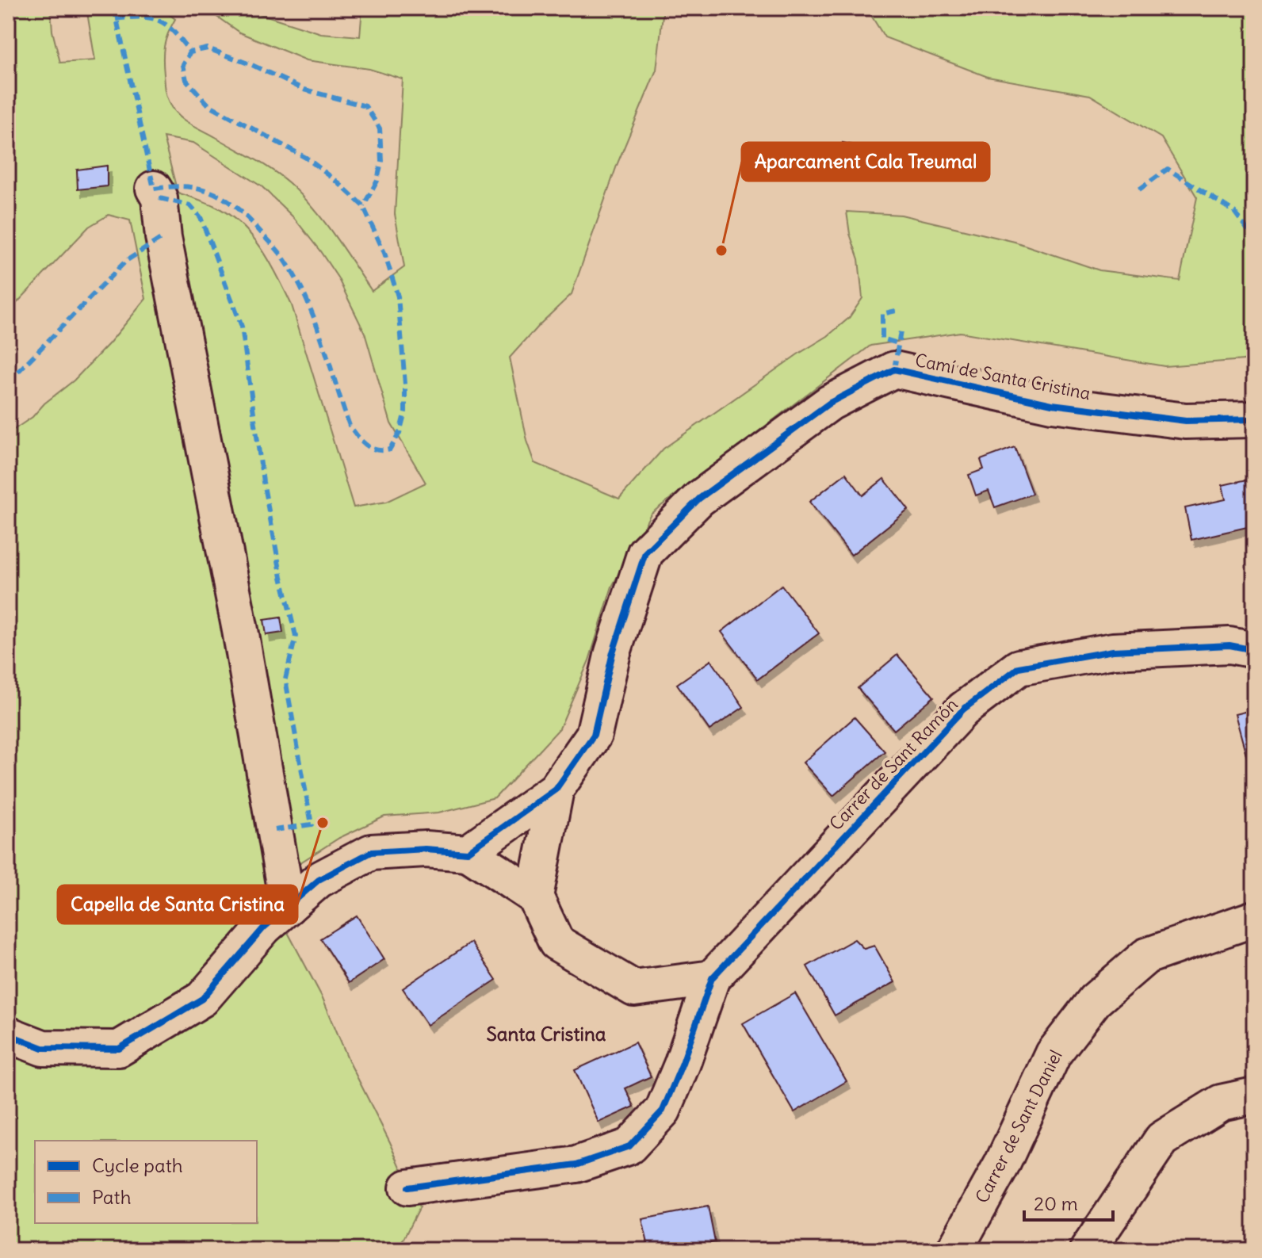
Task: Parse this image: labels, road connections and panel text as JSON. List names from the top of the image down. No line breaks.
{"streets":{"street":["Camí de Santa Cristina","Carrer de Sant Ramón","Carrer de Sant Daniel"]},"districts":["Santa Cristina"],"places":["Aparcament Cala Treumal","Capella de Santa Cristina"],"legend":["Cycle path","Path"],"scale_bar":"20 m"}
